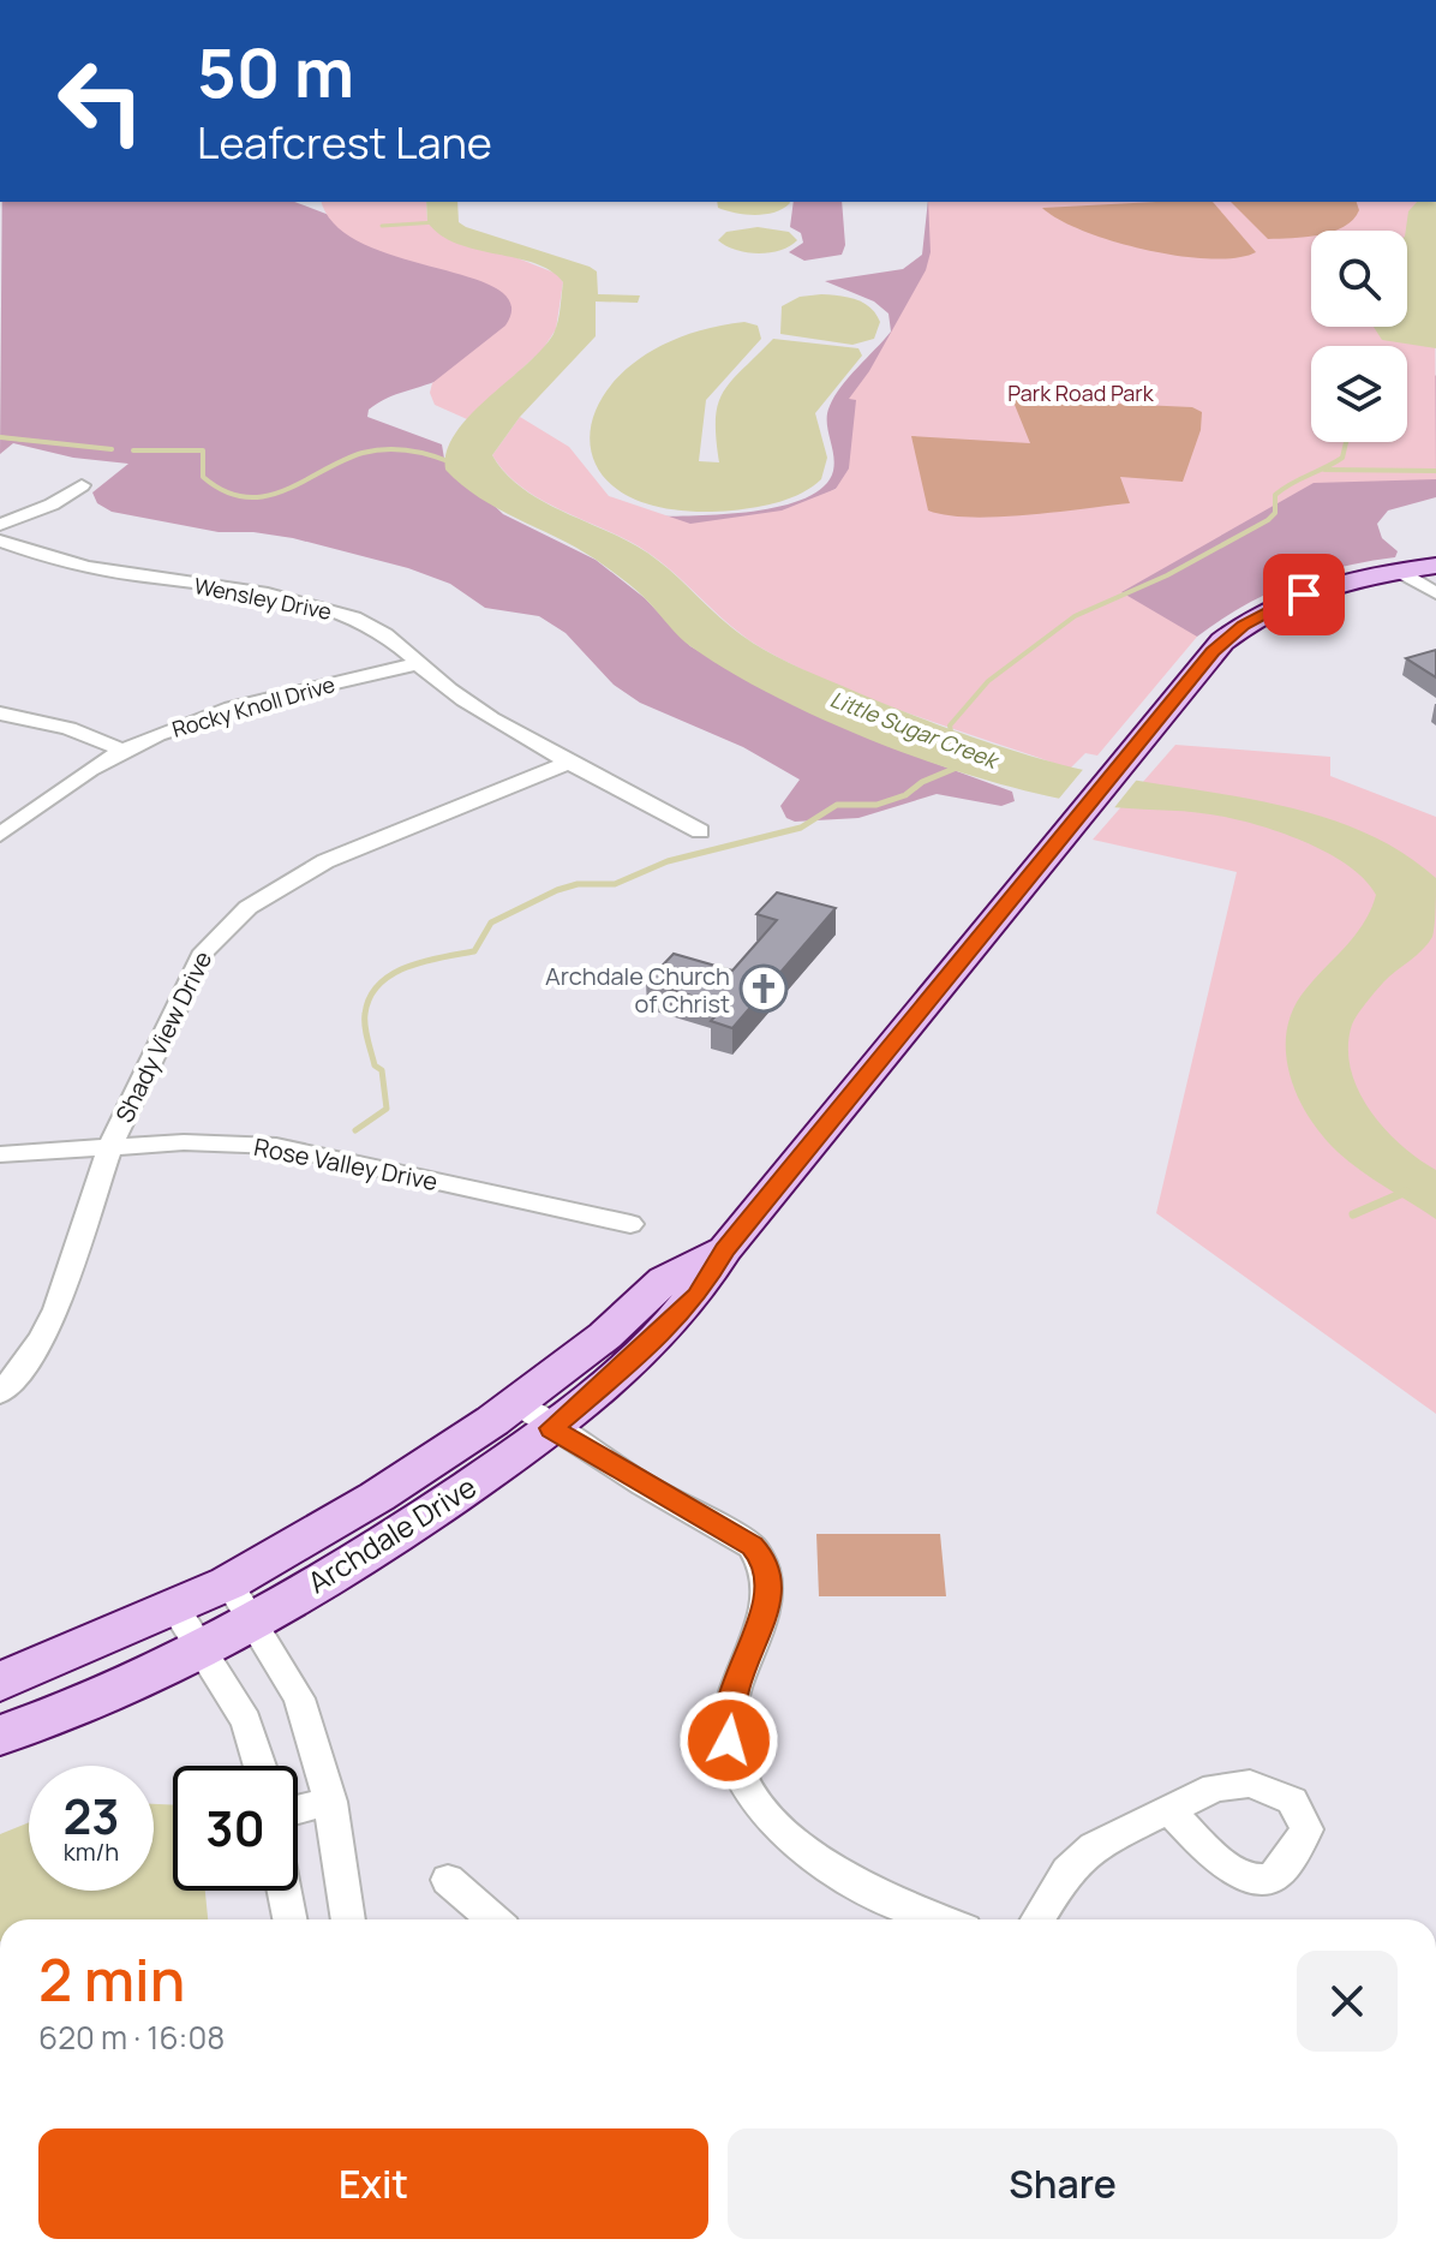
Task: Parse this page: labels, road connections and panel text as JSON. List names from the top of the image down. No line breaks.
{"streets":{"street":["Wensley Drive","Rocky Knoll Drive","Shady View Drive","Rose Valley Drive","Archdale Drive"]},"crossings":[["Wensley Drive","Rocky Knoll Drive"],["Wensley Drive","Shady View Drive"],["Shady View Drive","Rose Valley Drive"]],"water":["Little Sugar Creek"],"parks":["Park Road Park"],"places":{"church":["Archdale Church of Christ"]},"page":{"turn":["50 m","Leafcrest Lane"],"speed":"23 km/h","limit":"30","heading":["2 min","620 m · 16:08"],"buttons":["Exit","Share"]}}
